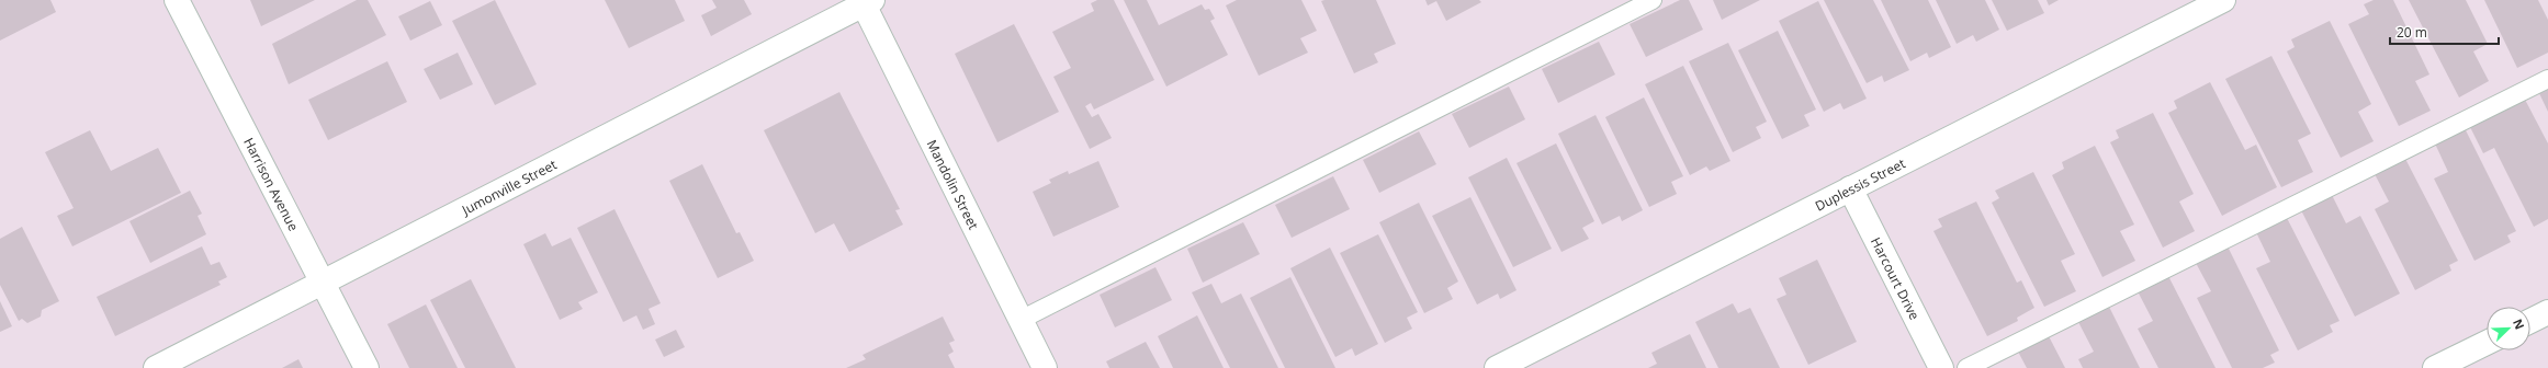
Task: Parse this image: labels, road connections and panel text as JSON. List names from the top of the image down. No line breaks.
{"streets":{"street":["Harrison Avenue","Mandolin Street","Duplessis Street","Jumonville Street","Harcourt Drive"]},"crossings":[["Harrison Avenue","Jumonville Street"],["Mandolin Street","Jumonville Street"],["Duplessis Street","Harcourt Drive"]],"scale_bar":"20 m","north":"top right"}
